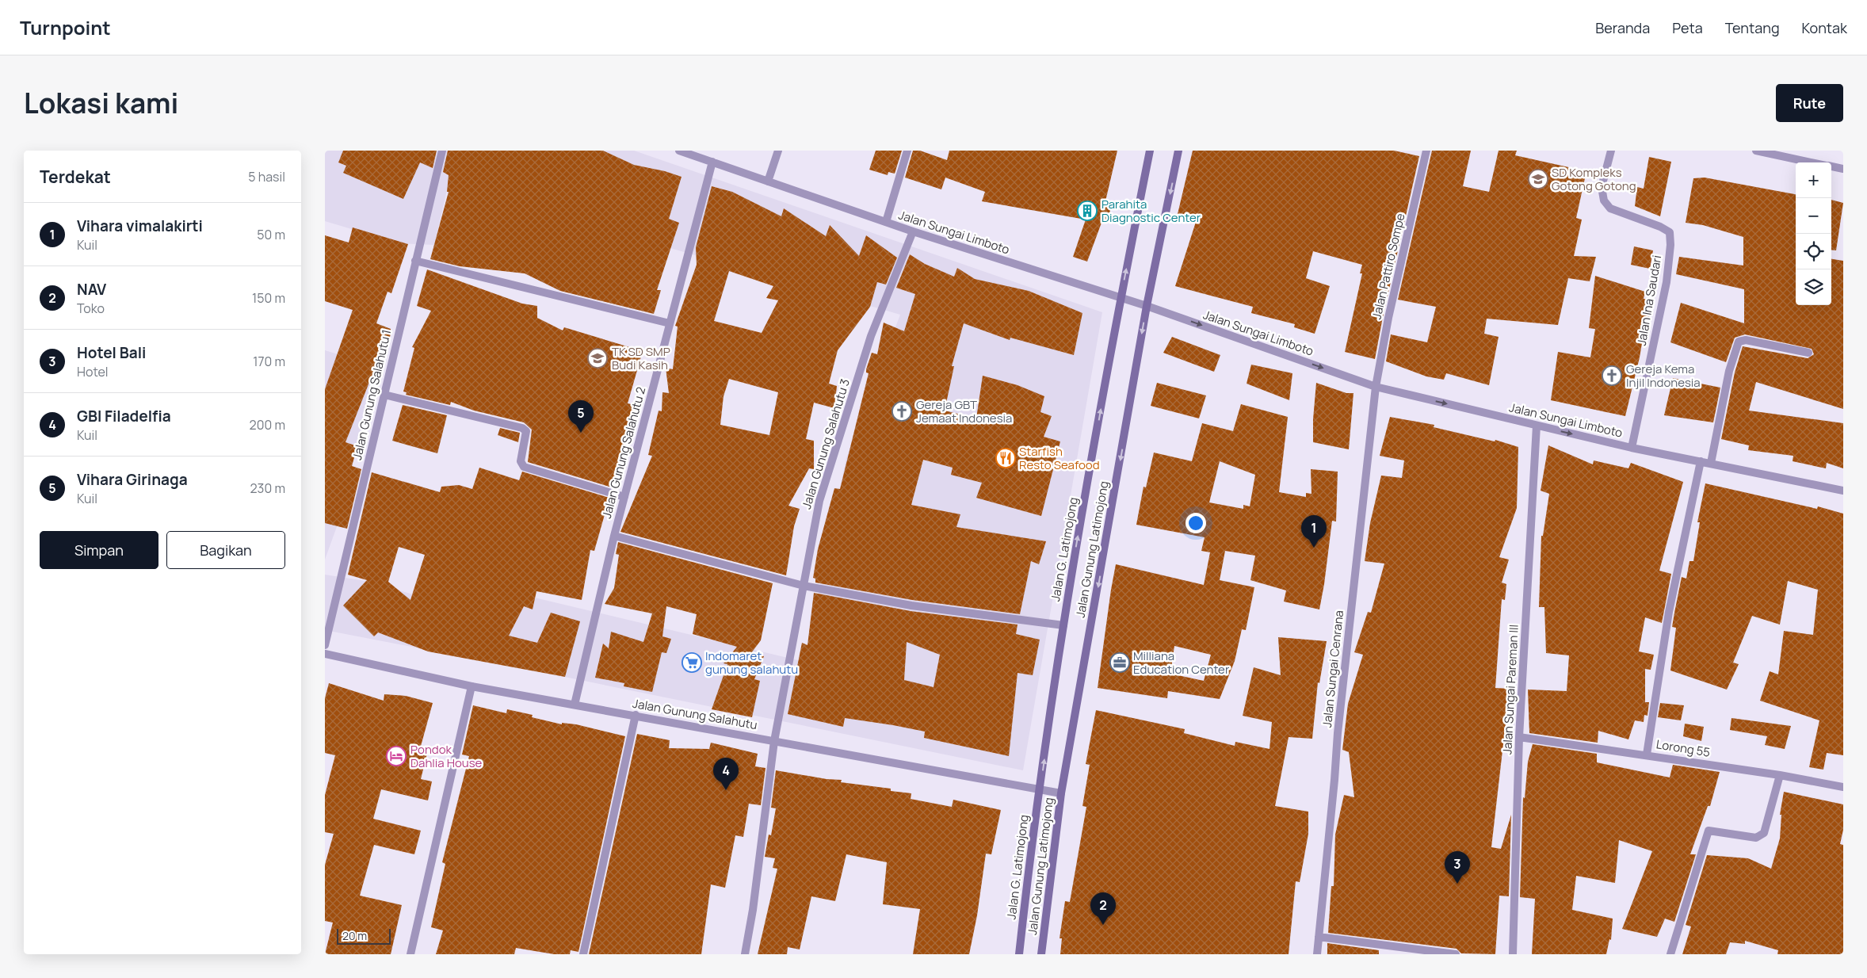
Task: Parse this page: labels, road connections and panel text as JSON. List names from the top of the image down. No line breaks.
{"streets":{"main road":["Jalan G. Latimojong","Jalan Gunung Latimojong"],"street":["Jalan Sungai Limboto","Jalan Pattiro Sompe","Jalan Ina Saudari","Jalan Gunung Salahutu 1","Jalan Gunung Salahutu 3","Jalan Gunung Salahutu 2","Jalan Sungai Cenrana","Jalan Sungai Pareman III","Jalan Gunung Salahutu","Lorong 55"]},"crossings":[["Jalan Sungai Limboto","Jalan Pattiro Sompe"],["Jalan Sungai Limboto","Jalan Ina Saudari"],["Jalan Sungai Limboto","Jalan Gunung Salahutu 3"],["Jalan Sungai Limboto","Jalan Gunung Salahutu 2"],["Jalan Sungai Limboto","Jalan G. Latimojong"],["Jalan Sungai Limboto","Jalan Gunung Latimojong"],["Jalan Sungai Limboto","Jalan Sungai Cenrana"],["Jalan Sungai Limboto","Jalan Sungai Pareman III"],["Jalan Pattiro Sompe","Jalan Sungai Cenrana"],["Jalan Gunung Salahutu 3","Jalan Gunung Salahutu"],["Jalan Gunung Salahutu 2","Jalan Gunung Salahutu"],["Jalan G. Latimojong","Jalan Gunung Salahutu"],["Jalan Gunung Latimojong","Jalan Gunung Salahutu"],["Jalan Sungai Pareman III","Lorong 55"]],"one_way":["Jalan Sungai Limboto","Jalan G. Latimojong","Jalan Gunung Latimojong"],"places":{"school or university":["SD Kompleks Gotong Gotong","TK SD SMP Budi Kasih"],"building":["Parahita Diagnostic Center"],"church":["Gereja Kema Injil Indonesia","Gereja GBT Jemaat Indonesia"],"restaurant":["Starfish Resto Seafood"],"supermarket":["Indomaret gunung salahutu"],"office":["Milliana Education Center"],"hotel":["Pondok Dahlia House"]},"scale_bar":"20 m","page":{"header":"Turnpoint","nav":["Beranda","Peta","Tentang","Kontak"],"title":"Lokasi kami","buttons":["Rute",["Simpan","Bagikan"]],"heading":["Terdekat","5 hasil"],"map_buttons":["+","−"],"list":[{"mark":"1","name":"Vihara vimalakirti","note":"Kuil","value":"50 m"},{"mark":"2","name":"NAV","note":"Toko","value":"150 m"},{"mark":"3","name":"Hotel Bali","note":"Hotel","value":"170 m"},{"mark":"4","name":"GBI Filadelfia","note":"Kuil","value":"200 m"},{"mark":"5","name":"Vihara Girinaga","note":"Kuil","value":"230 m"}],"pins":["5","1","4","3","2"],"scale":"20 m"}}
